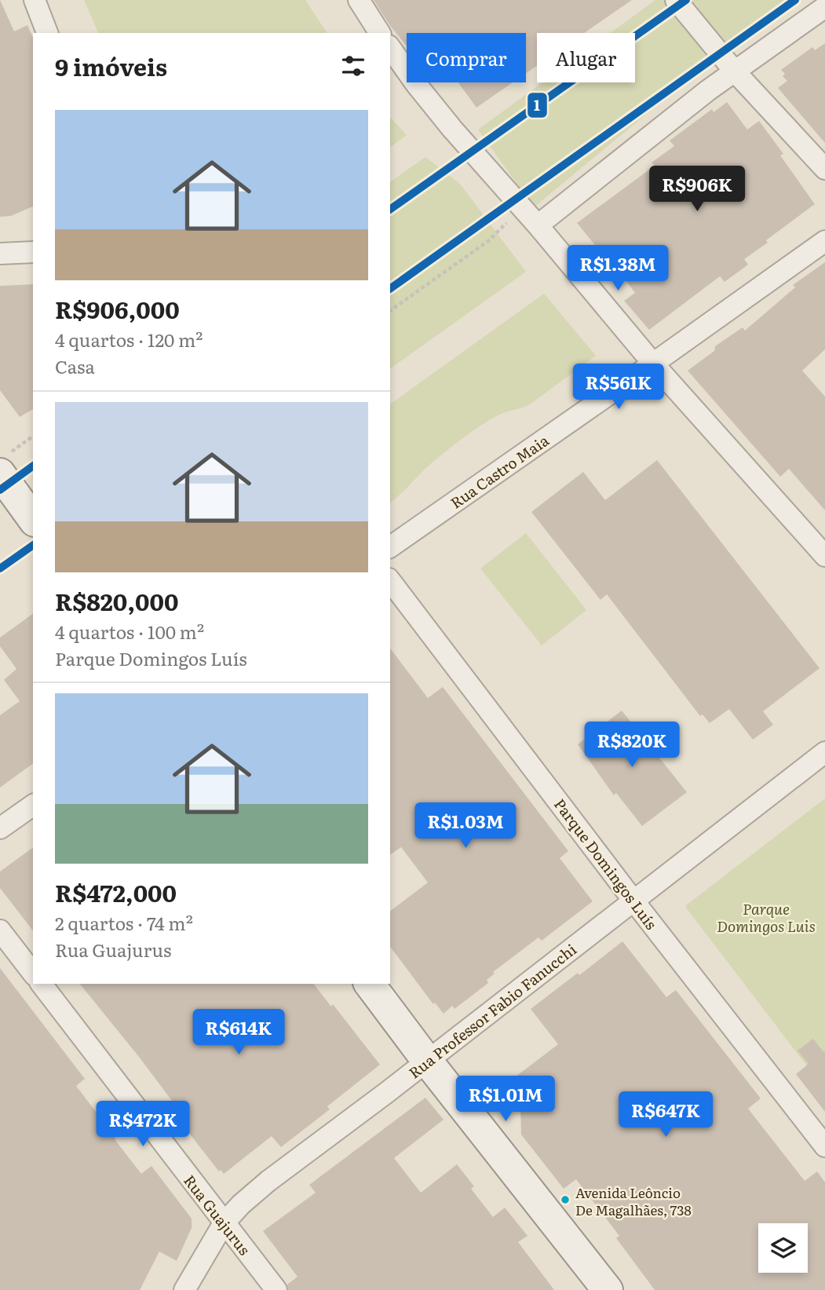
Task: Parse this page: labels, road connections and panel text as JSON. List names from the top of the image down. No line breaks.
{"streets":{"street":["Rua Castro Maia","Parque Domingos Luís","Rua Professor Fabio Fanucchi","Rua Guajurus"]},"crossings":[["Parque Domingos Luís","Rua Professor Fabio Fanucchi"],["Rua Professor Fabio Fanucchi","Rua Guajurus"]],"parks":["Parque Domingos Luis"],"places":["Avenida Leôncio De Magalhães, 738"],"lines":["transit line 1"],"page":{"chip":["Comprar","Alugar"],"heading":"9 imóveis","list":[{"name":"R$906,000","note":"4 quartos · 120 m² · Casa"},{"name":"R$820,000","note":"4 quartos · 100 m² · Parque Domingos Luís"},{"name":"R$472,000","note":"2 quartos · 74 m² · Rua Guajurus"}],"price":["R$906K","R$1.38M","R$561K","R$820K","R$1.03M","R$614K","R$1.01M","R$647K","R$472K"]}}
